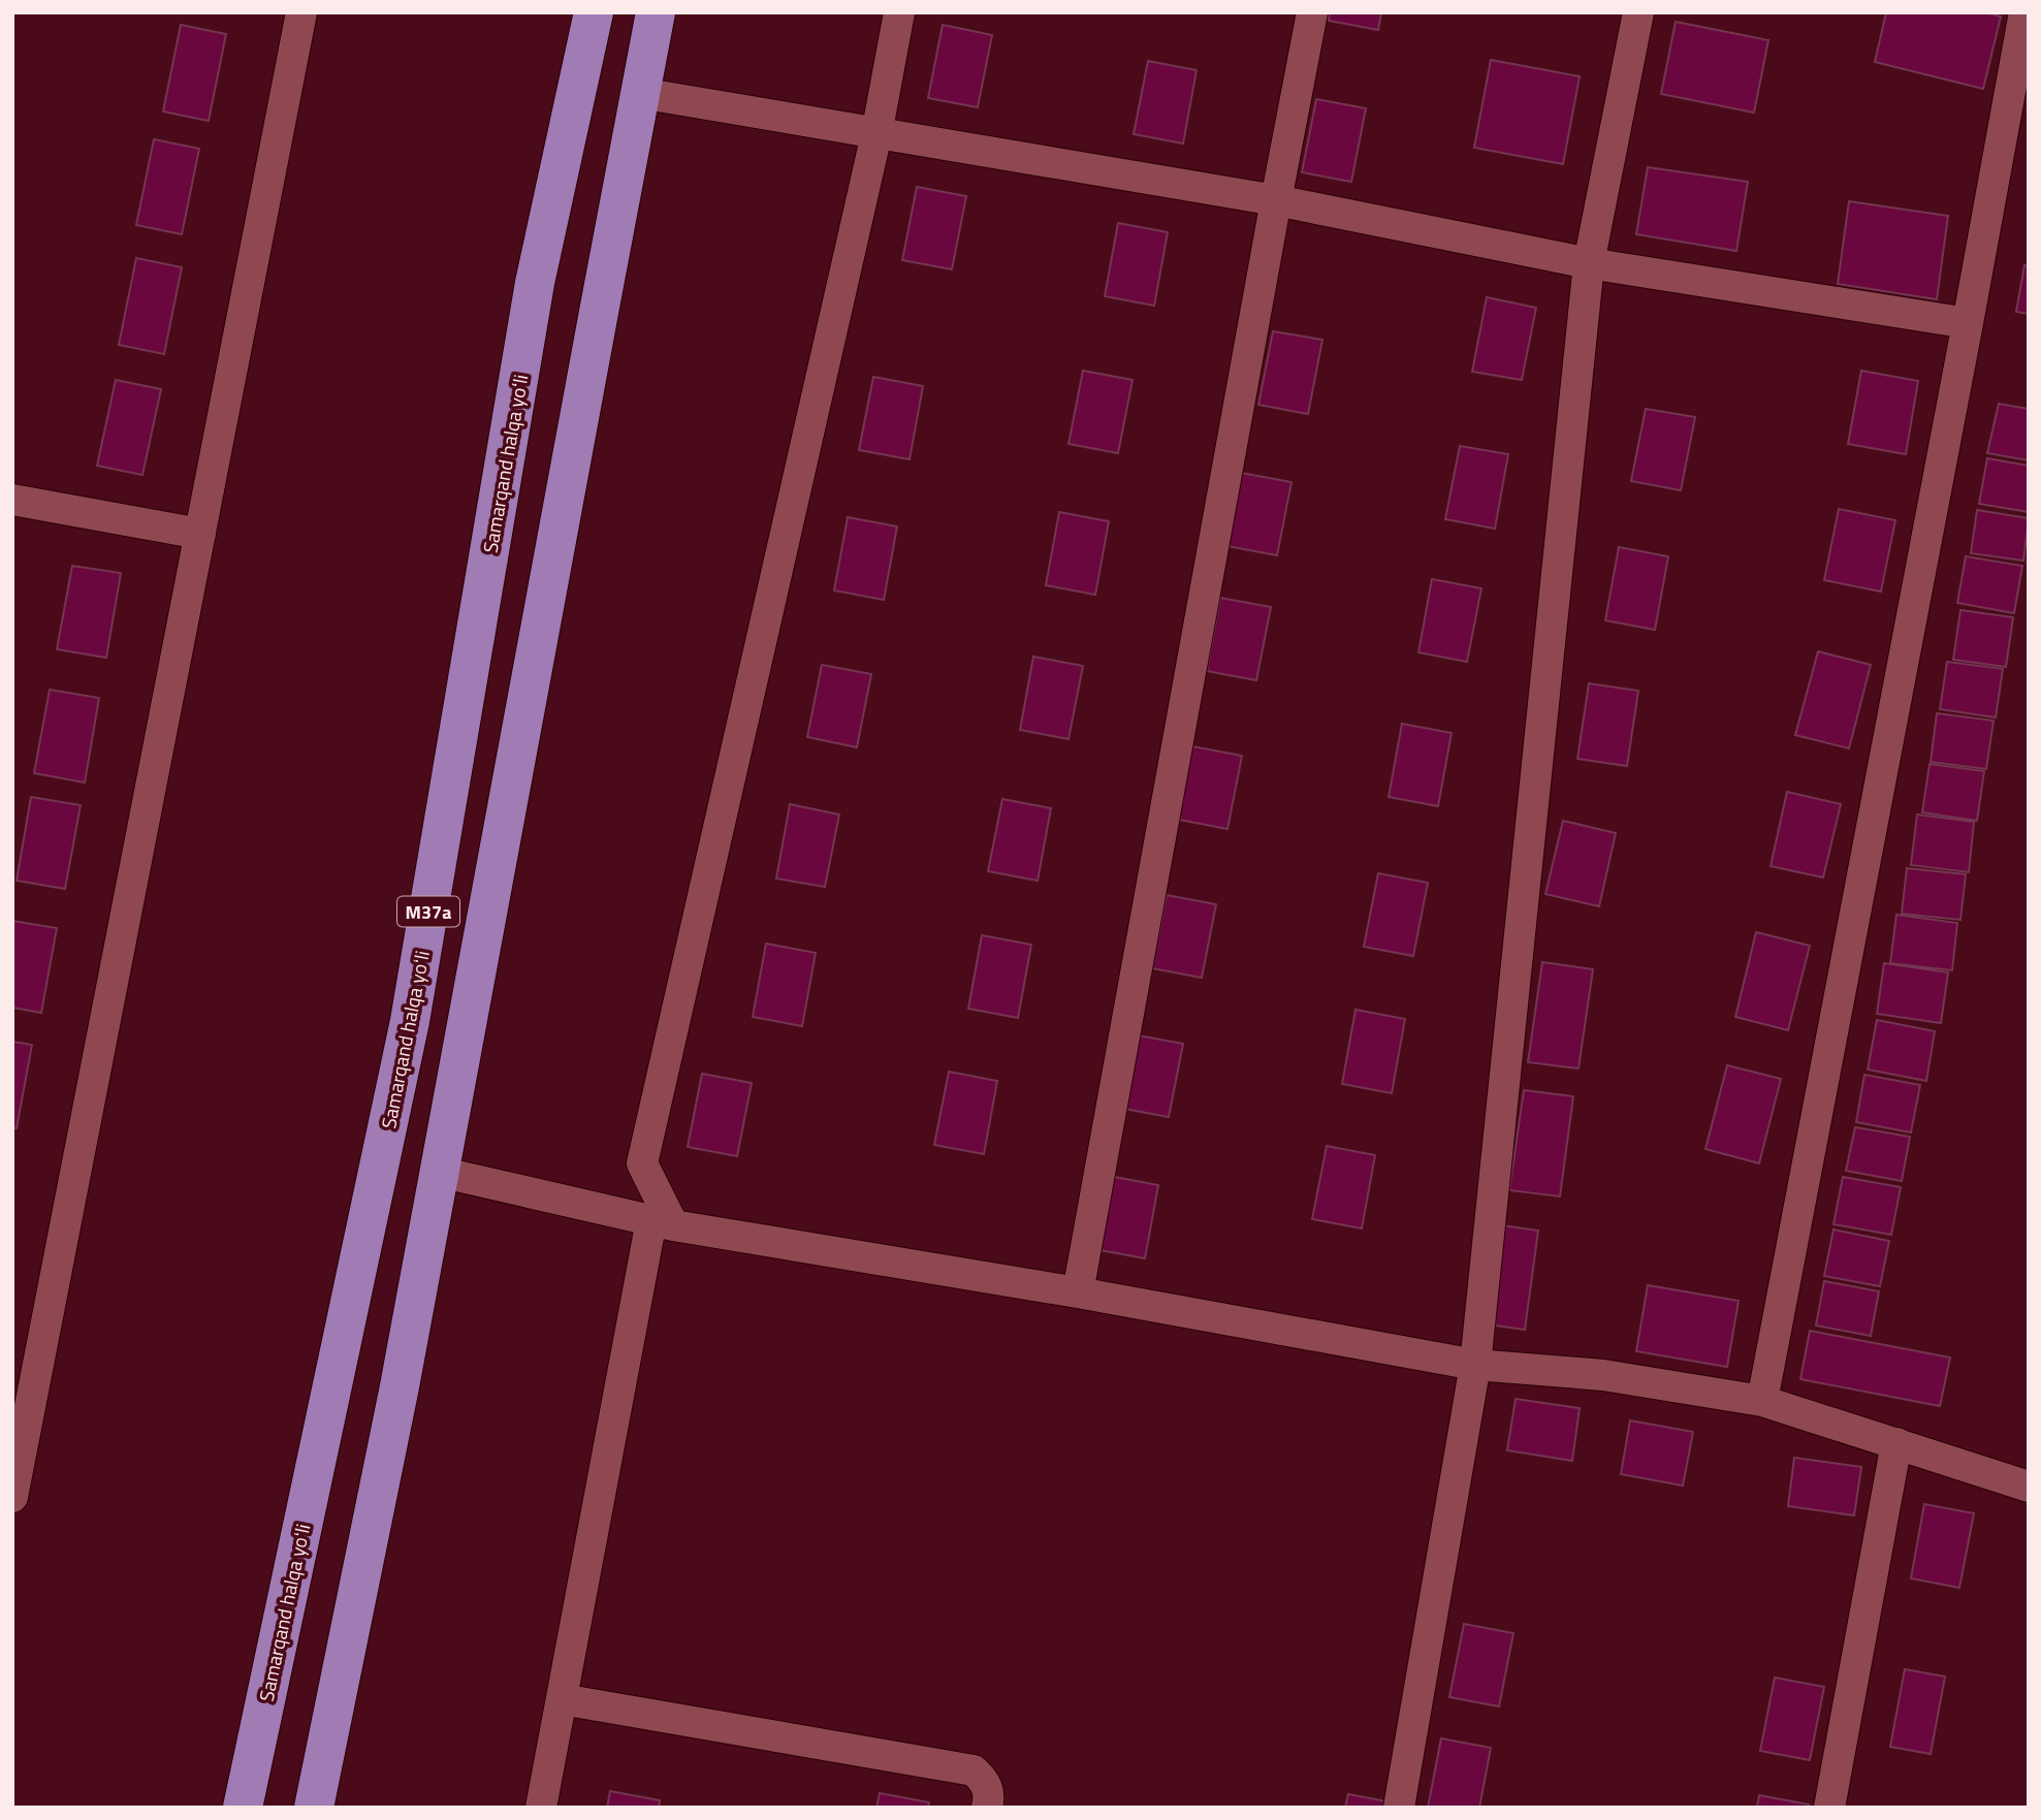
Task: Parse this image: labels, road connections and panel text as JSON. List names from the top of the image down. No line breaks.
{"streets":{"highway":["Samarqand halqa yoʻli","M37a"]}}
